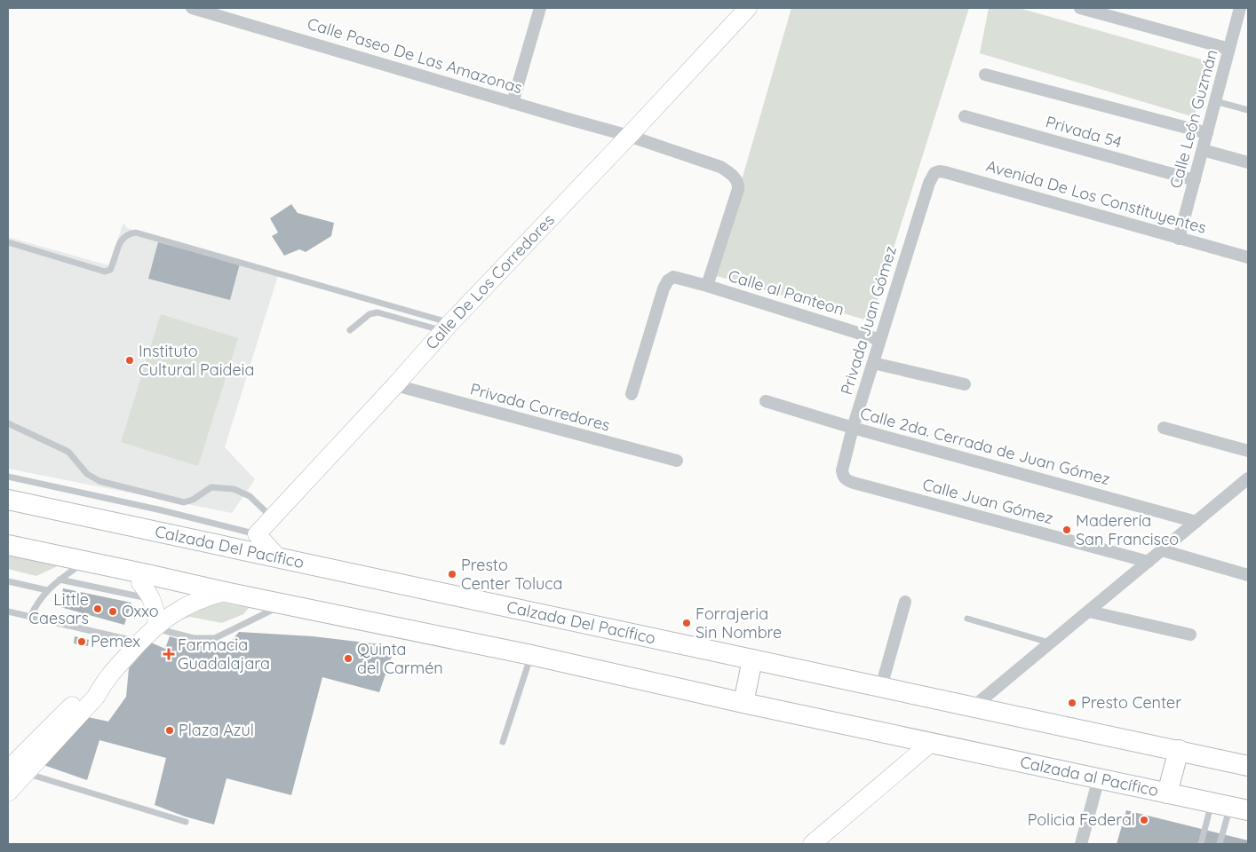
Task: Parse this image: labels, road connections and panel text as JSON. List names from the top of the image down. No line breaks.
{"streets":{"main road":["Calle De Los Corredores","Calzada Del Pacífico","Calzada al Pacífico"],"street":["Calle Paseo De Las Amazonas","Calle León Guzmán","Privada 54","Avenida De Los Constituyentes","Calle al Panteon","Privada Juan Gómez","Privada Corredores","Calle 2da. Cerrada de Juan Gómez","Calle Juan Gómez"]},"crossings":[["Calle Paseo De Las Amazonas","Calle De Los Corredores"],["Calle Paseo De Las Amazonas","Calle al Panteon"],["Calle León Guzmán","Privada 54"],["Calle León Guzmán","Avenida De Los Constituyentes"],["Avenida De Los Constituyentes","Privada Juan Gómez"],["Calle De Los Corredores","Calle al Panteon"],["Calle De Los Corredores","Privada Corredores"],["Calle al Panteon","Privada Juan Gómez"],["Privada Juan Gómez","Calle 2da. Cerrada de Juan Gómez"],["Privada Juan Gómez","Calle Juan Gómez"]],"places":{"other":["Instituto Cultural Paideia","Maderería San Francisco","Presto Center Toluca","Little Caesars","Oxxo","Forrajeria Sin Nombre","Pemex","Quinta del Carmén","Presto Center","Plaza Azul","Policia Federal"],"health":["Farmacia Guadalajara"]}}
